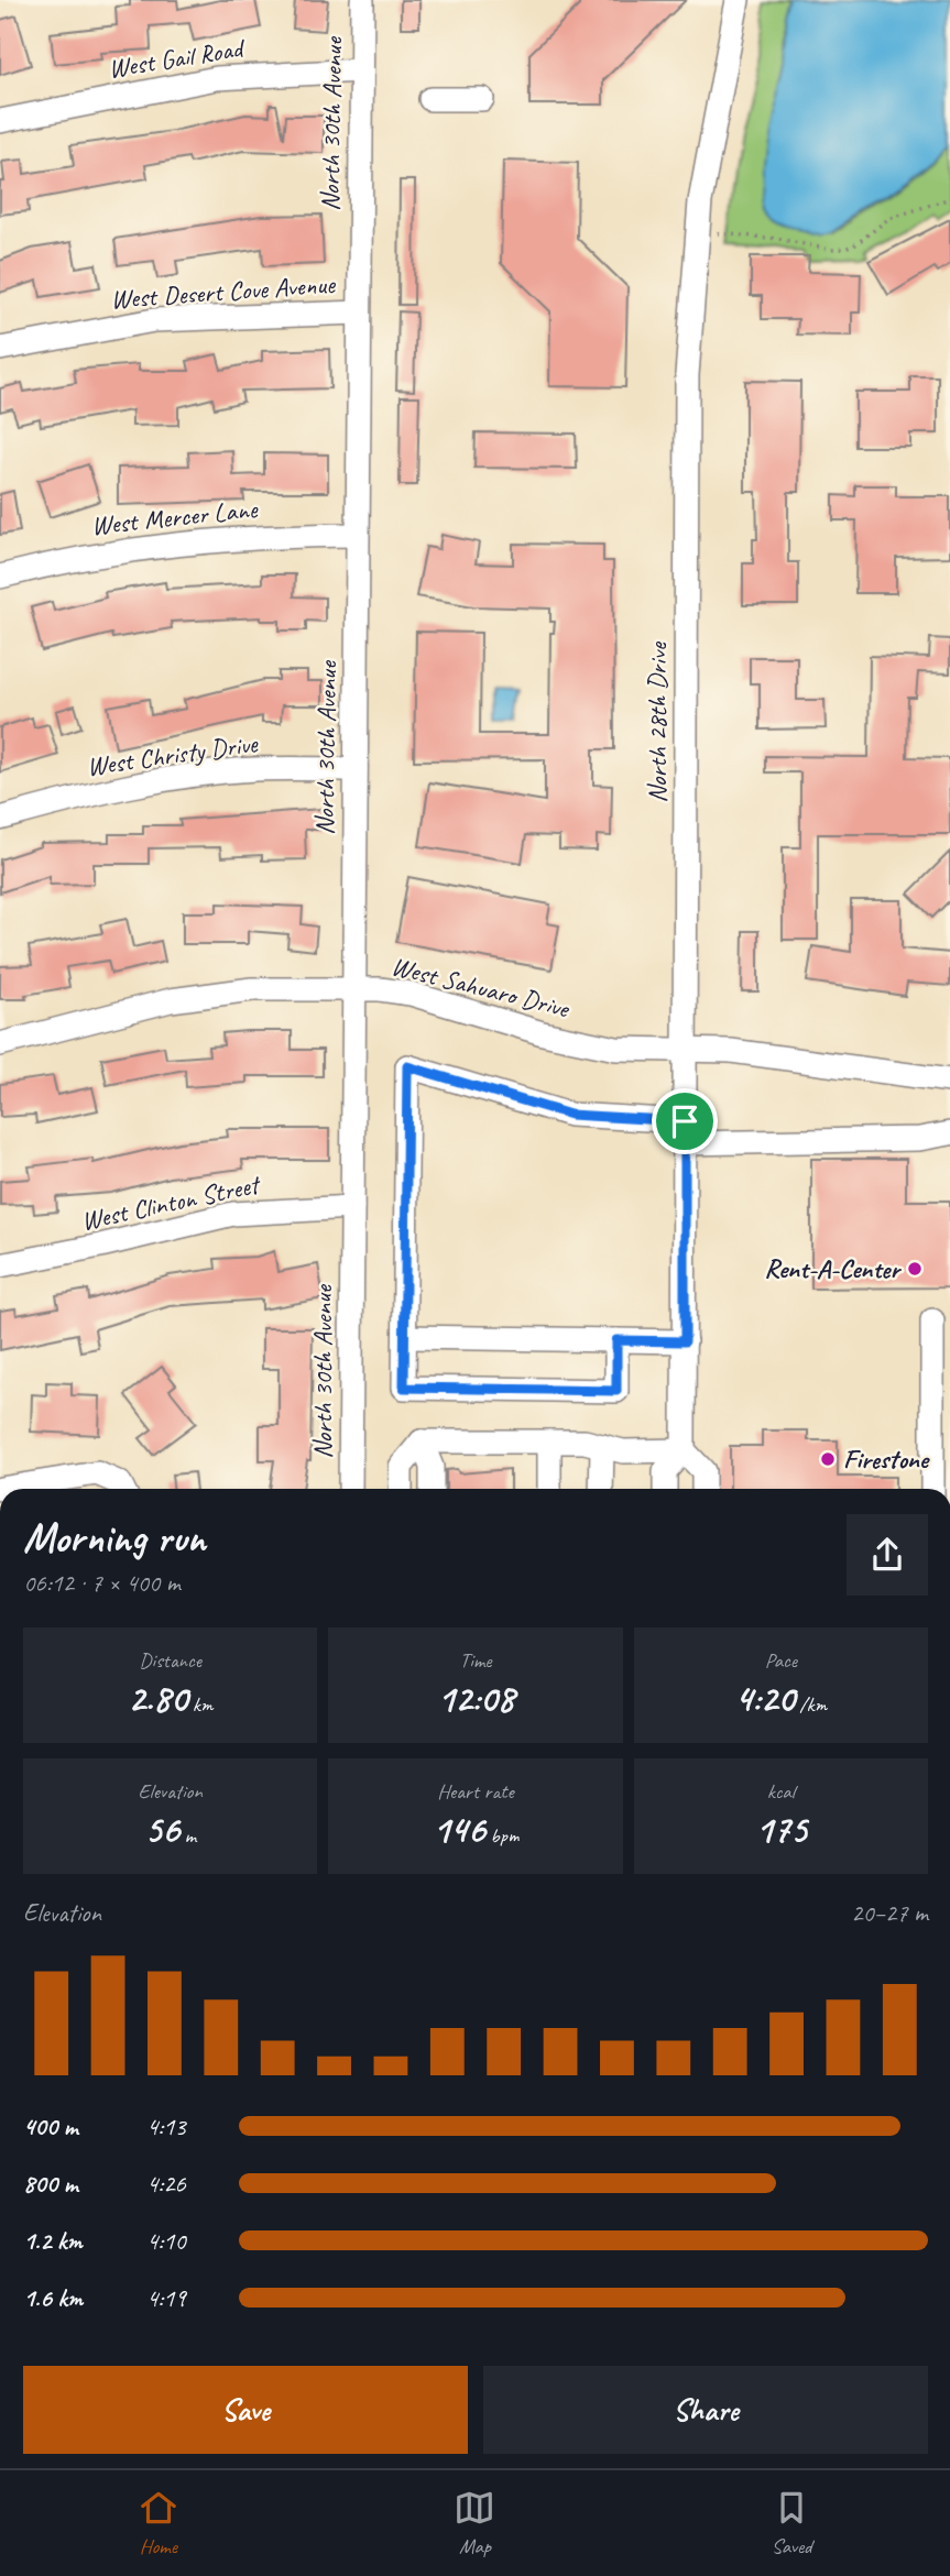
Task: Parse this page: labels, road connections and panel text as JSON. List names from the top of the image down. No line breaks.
{"streets":{"street":["West Gail Road","North 30th Avenue","West Desert Cove Avenue","West Mercer Lane","North 28th Drive","West Christy Drive","West Sahuaro Drive","West Clinton Street"]},"crossings":[["West Gail Road","North 30th Avenue"],["North 30th Avenue","West Desert Cove Avenue"],["North 30th Avenue","West Mercer Lane"],["North 30th Avenue","West Christy Drive"],["North 30th Avenue","West Sahuaro Drive"],["North 30th Avenue","West Clinton Street"],["North 28th Drive","West Sahuaro Drive"]],"places":["Rent-A-Center","Firestone"],"page":{"heading":["Morning run","06:12 · 7 × 400 m"],"stats":[["Distance","2.80 km"],["Time","12:08"],["Pace","4:20 /km"],["Elevation","56 m"],["Heart rate","146 bpm"],["kcal","175"]],"chart":["Elevation","20–27 m"],"list":[{"name":"400 m","note":"4:13"},{"name":"800 m","note":"4:26"},{"name":"1.2 km","note":"4:10"},{"name":"1.6 km","note":"4:19"}],"buttons":["Save","Share"],"tabs":["Home","Map","Saved"]}}
